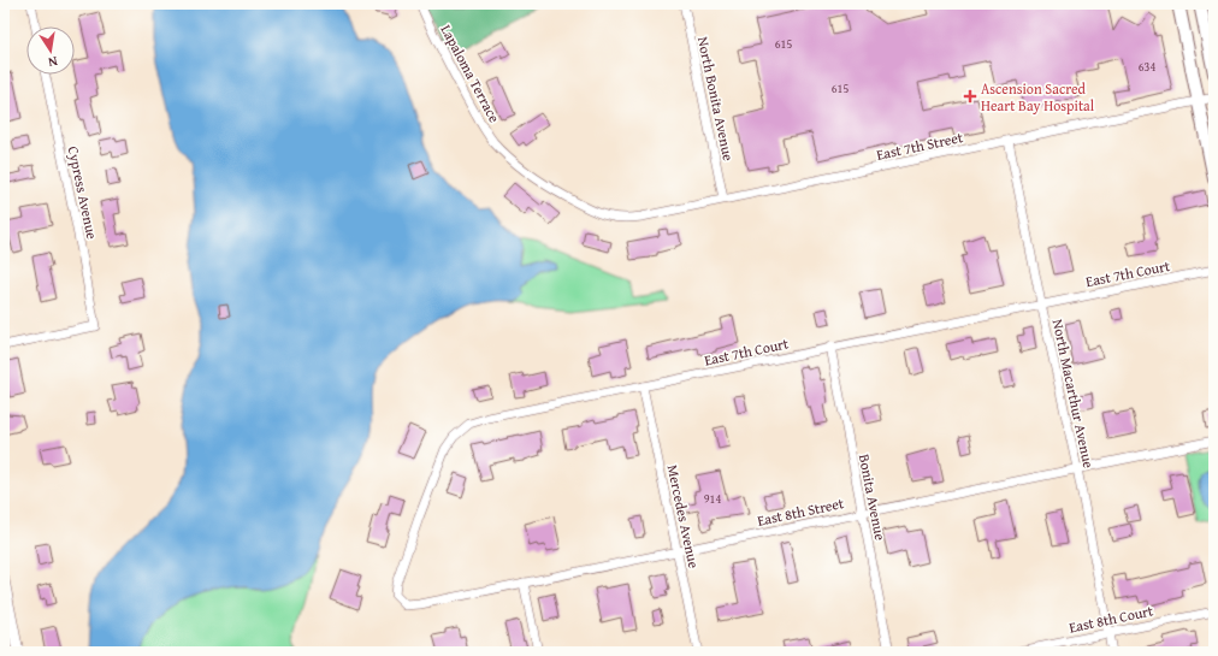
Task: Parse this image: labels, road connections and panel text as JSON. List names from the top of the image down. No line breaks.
{"streets":{"street":["Lapaloma Terrace","North Bonita Avenue","East 7th Street","Cypress Avenue","East 7th Court","North Macarthur Avenue","Bonita Avenue","East 8th Street","Mercedes Avenue","East 8th Court"]},"crossings":[["Lapaloma Terrace","East 7th Street"],["North Bonita Avenue","East 7th Street"],["East 7th Street","North Macarthur Avenue"],["East 7th Court","North Macarthur Avenue"],["East 7th Court","Bonita Avenue"],["East 7th Court","East 8th Street"],["East 7th Court","Mercedes Avenue"],["North Macarthur Avenue","East 8th Street"],["North Macarthur Avenue","East 8th Court"],["Bonita Avenue","East 8th Street"],["East 8th Street","Mercedes Avenue"]],"places":{"health":["Ascension Sacred Heart Bay Hospital"]},"house_numbers":["615","634","615","914"],"north":"bottom"}
